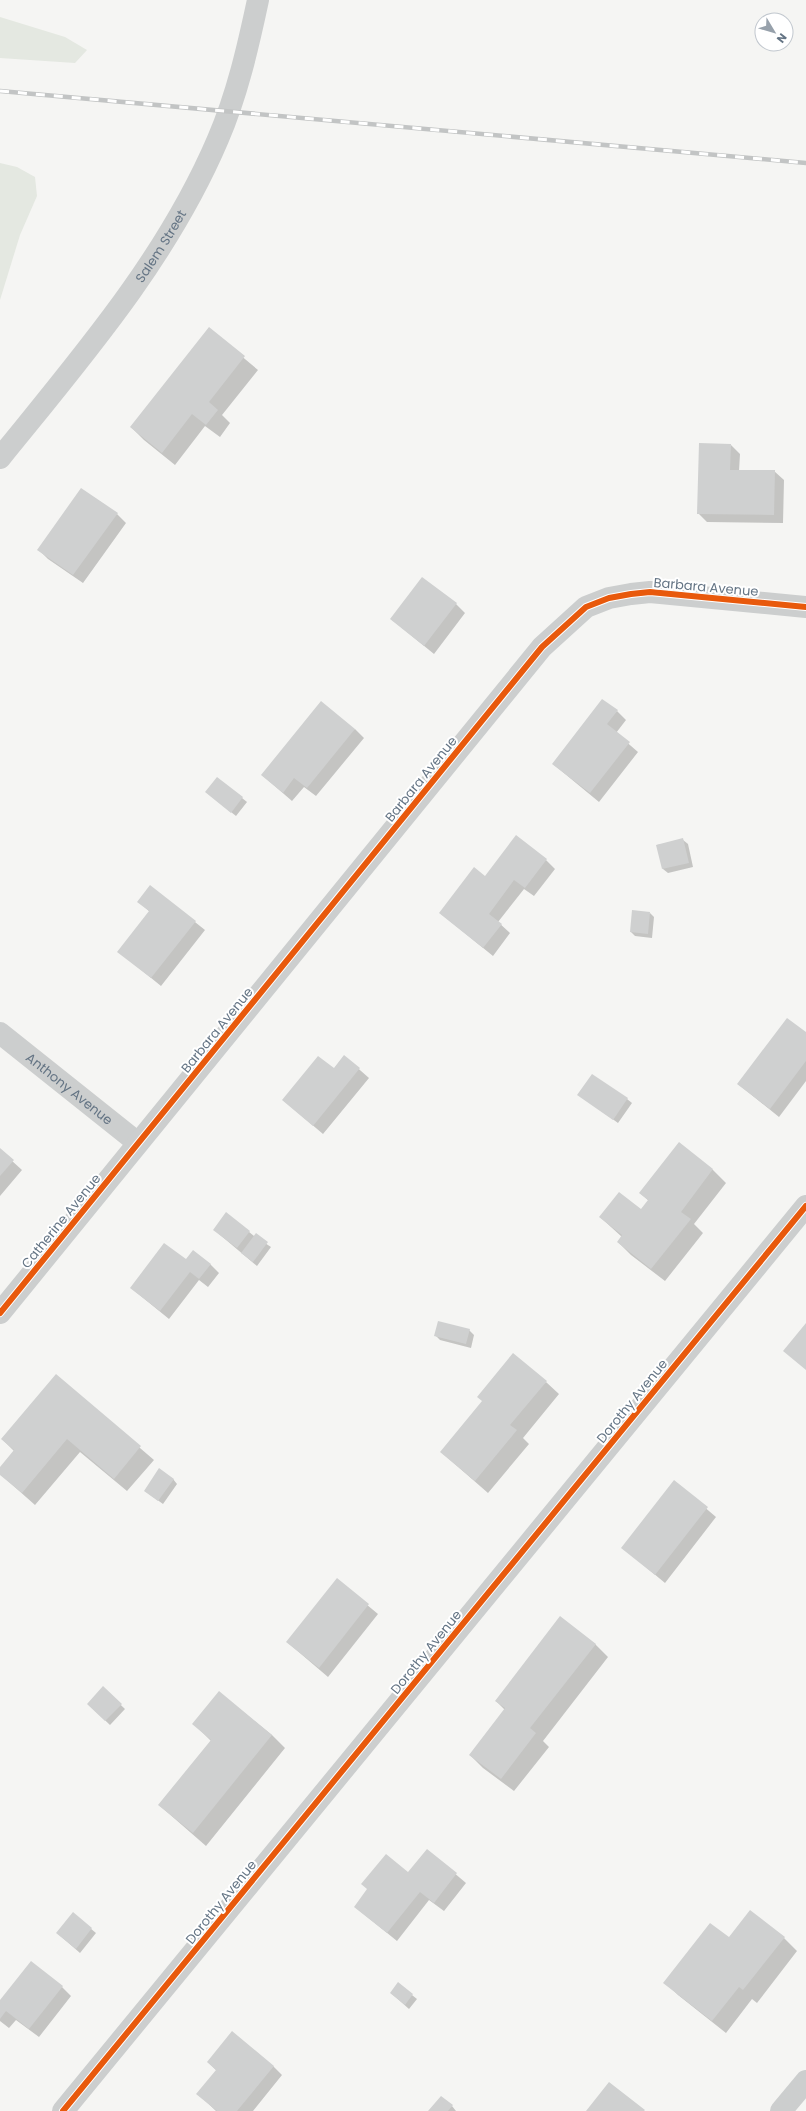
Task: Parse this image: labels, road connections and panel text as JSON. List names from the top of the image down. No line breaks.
{"streets":{"street":["Salem Street","Barbara Avenue","Anthony Avenue","Catherine Avenue","Dorothy Avenue"]},"crossings":[["Barbara Avenue","Anthony Avenue"],["Barbara Avenue","Catherine Avenue"],["Anthony Avenue","Catherine Avenue"]],"north":"bottom right"}
